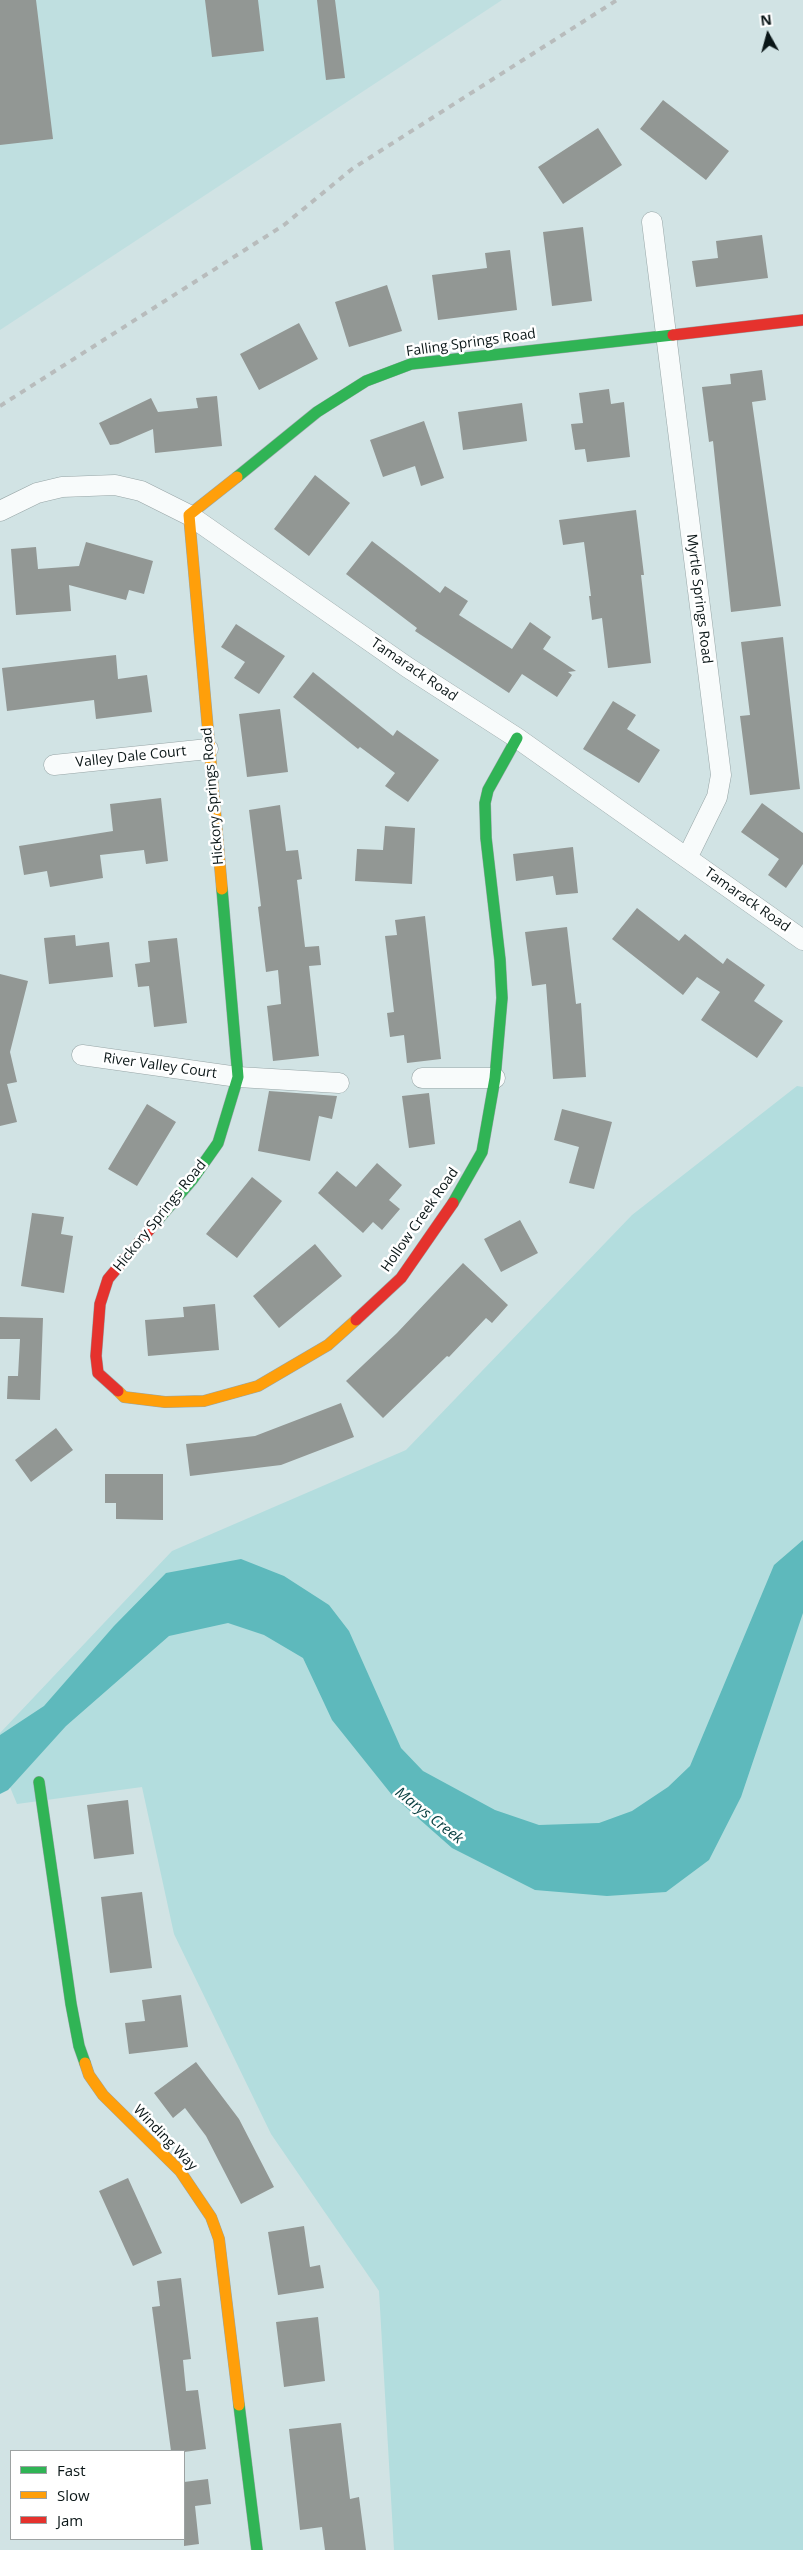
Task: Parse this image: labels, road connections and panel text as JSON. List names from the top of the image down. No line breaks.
{"streets":{"street":["Falling Springs Road","Myrtle Springs Road","Tamarack Road","Valley Dale Court","Hickory Springs Road","River Valley Court","Hollow Creek Road","Winding Way"]},"crossings":[["Falling Springs Road","Myrtle Springs Road"],["Falling Springs Road","Tamarack Road"],["Falling Springs Road","Hickory Springs Road"],["Myrtle Springs Road","Tamarack Road"],["Tamarack Road","Hickory Springs Road"],["Tamarack Road","Hollow Creek Road"],["Valley Dale Court","Hickory Springs Road"],["Hickory Springs Road","River Valley Court"],["Hickory Springs Road","Hollow Creek Road"]],"water":["Marys Creek"],"legend":["Fast","Slow","Jam"],"north":"top"}
